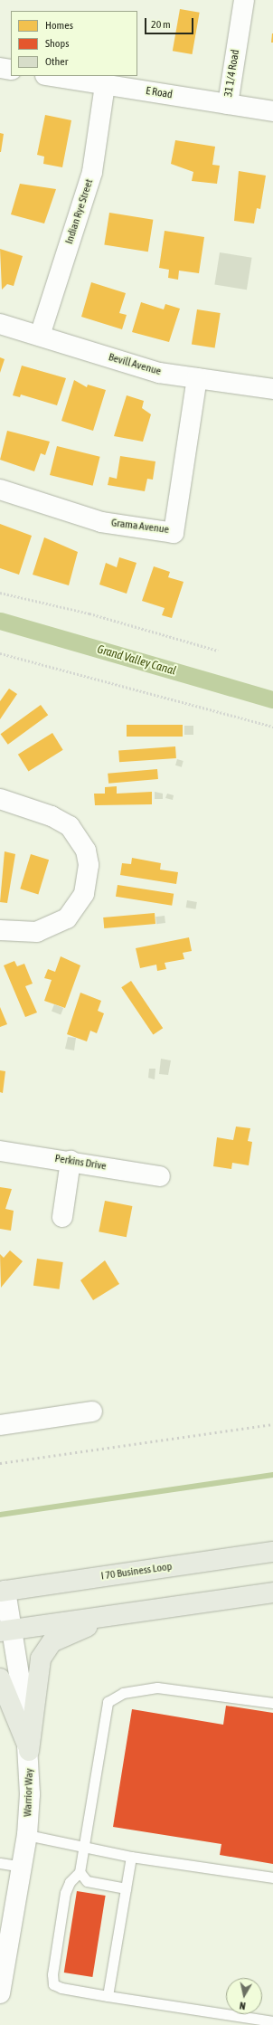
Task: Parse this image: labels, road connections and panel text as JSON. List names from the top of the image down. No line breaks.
{"streets":{"main road":["I 70 Business Loop"],"street":["31 1/4 Road","E Road","Indian Rye Street","Bevill Avenue","Grama Avenue","Perkins Drive","Warrior Way"]},"crossings":[["31 1/4 Road","E Road"],["E Road","Indian Rye Street"],["Indian Rye Street","Bevill Avenue"],["Bevill Avenue","Grama Avenue"],["I 70 Business Loop","Warrior Way"]],"water":["Grand Valley Canal"],"legend":["Homes","Shops","Other"],"scale_bar":"20 m","north":"bottom"}
